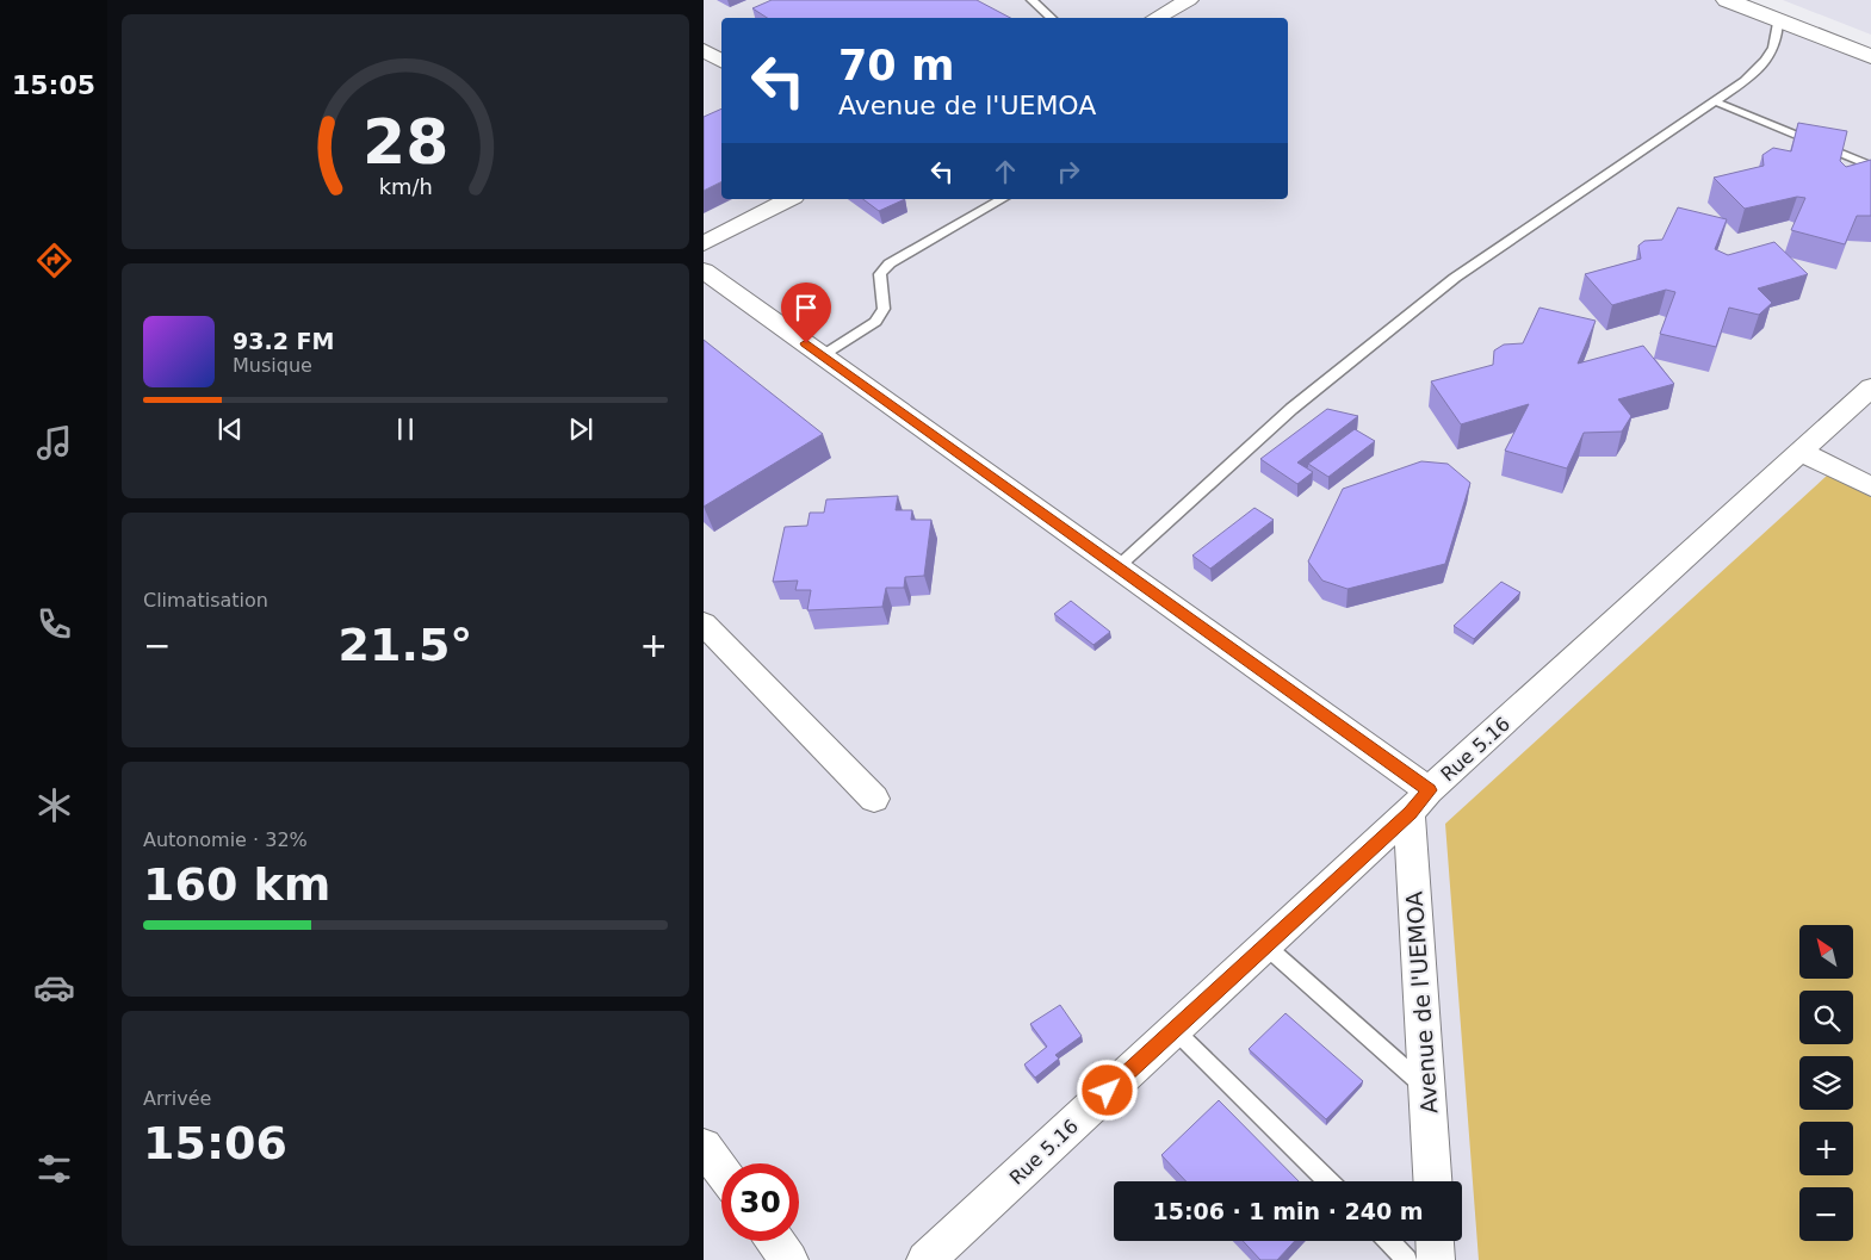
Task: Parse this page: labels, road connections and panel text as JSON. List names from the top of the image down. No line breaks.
{"streets":{"street":["Rue 5.16","Avenue de l'UEMOA"]},"crossings":[["Rue 5.16","Avenue de l'UEMOA"]],"north":"top left","page":{"tabs":"15:05","turn":["70 m","Avenue de l'UEMOA"],"song":["93.2 FM","Musique"],"tile":["Climatisation",["Autonomie · 32%","160 km"],["Arrivée","15:06"]],"heat":["−","21.5°","+"],"map_buttons":["+","−"],"limit":"30","trip":"15:06 · 1 min · 240 m","gauge":["28","km/h"]}}
